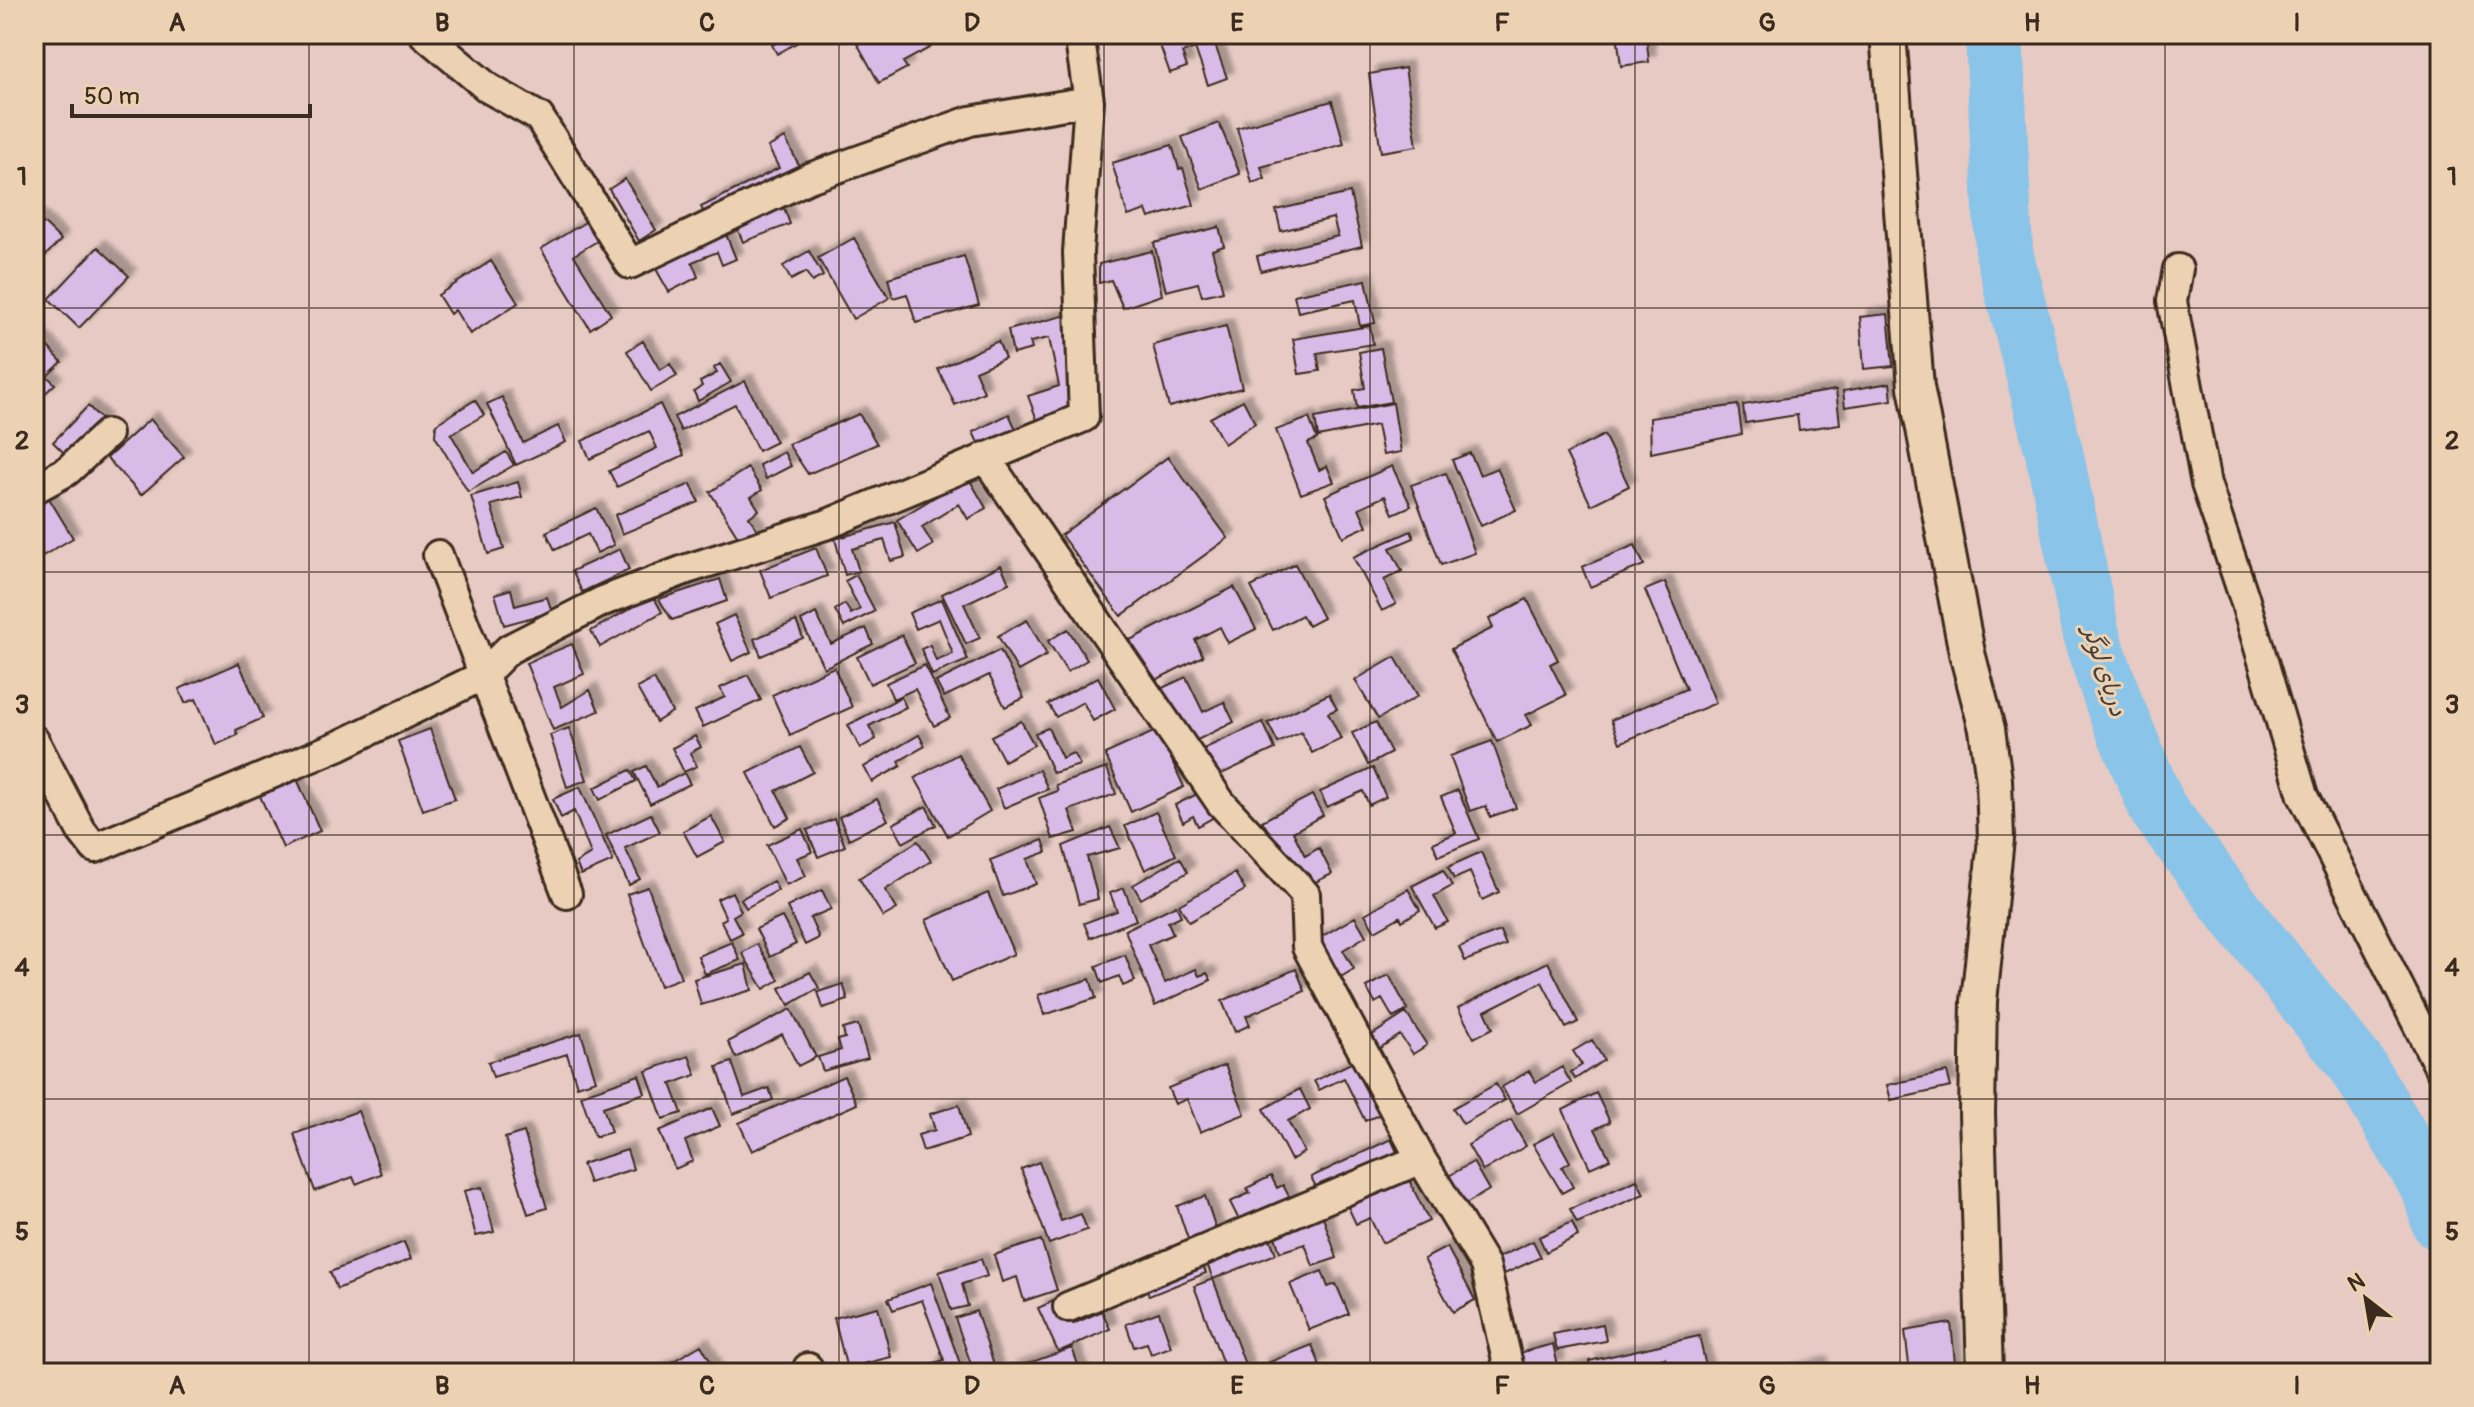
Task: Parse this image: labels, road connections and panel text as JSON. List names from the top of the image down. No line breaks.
{"water":["دریای لوگر"],"scale_bar":"50 m","north":"top left","grid":{"columns":["A","B","C","D","E","F","G","H","I"],"rows":["1","2","3","4","5"]}}
